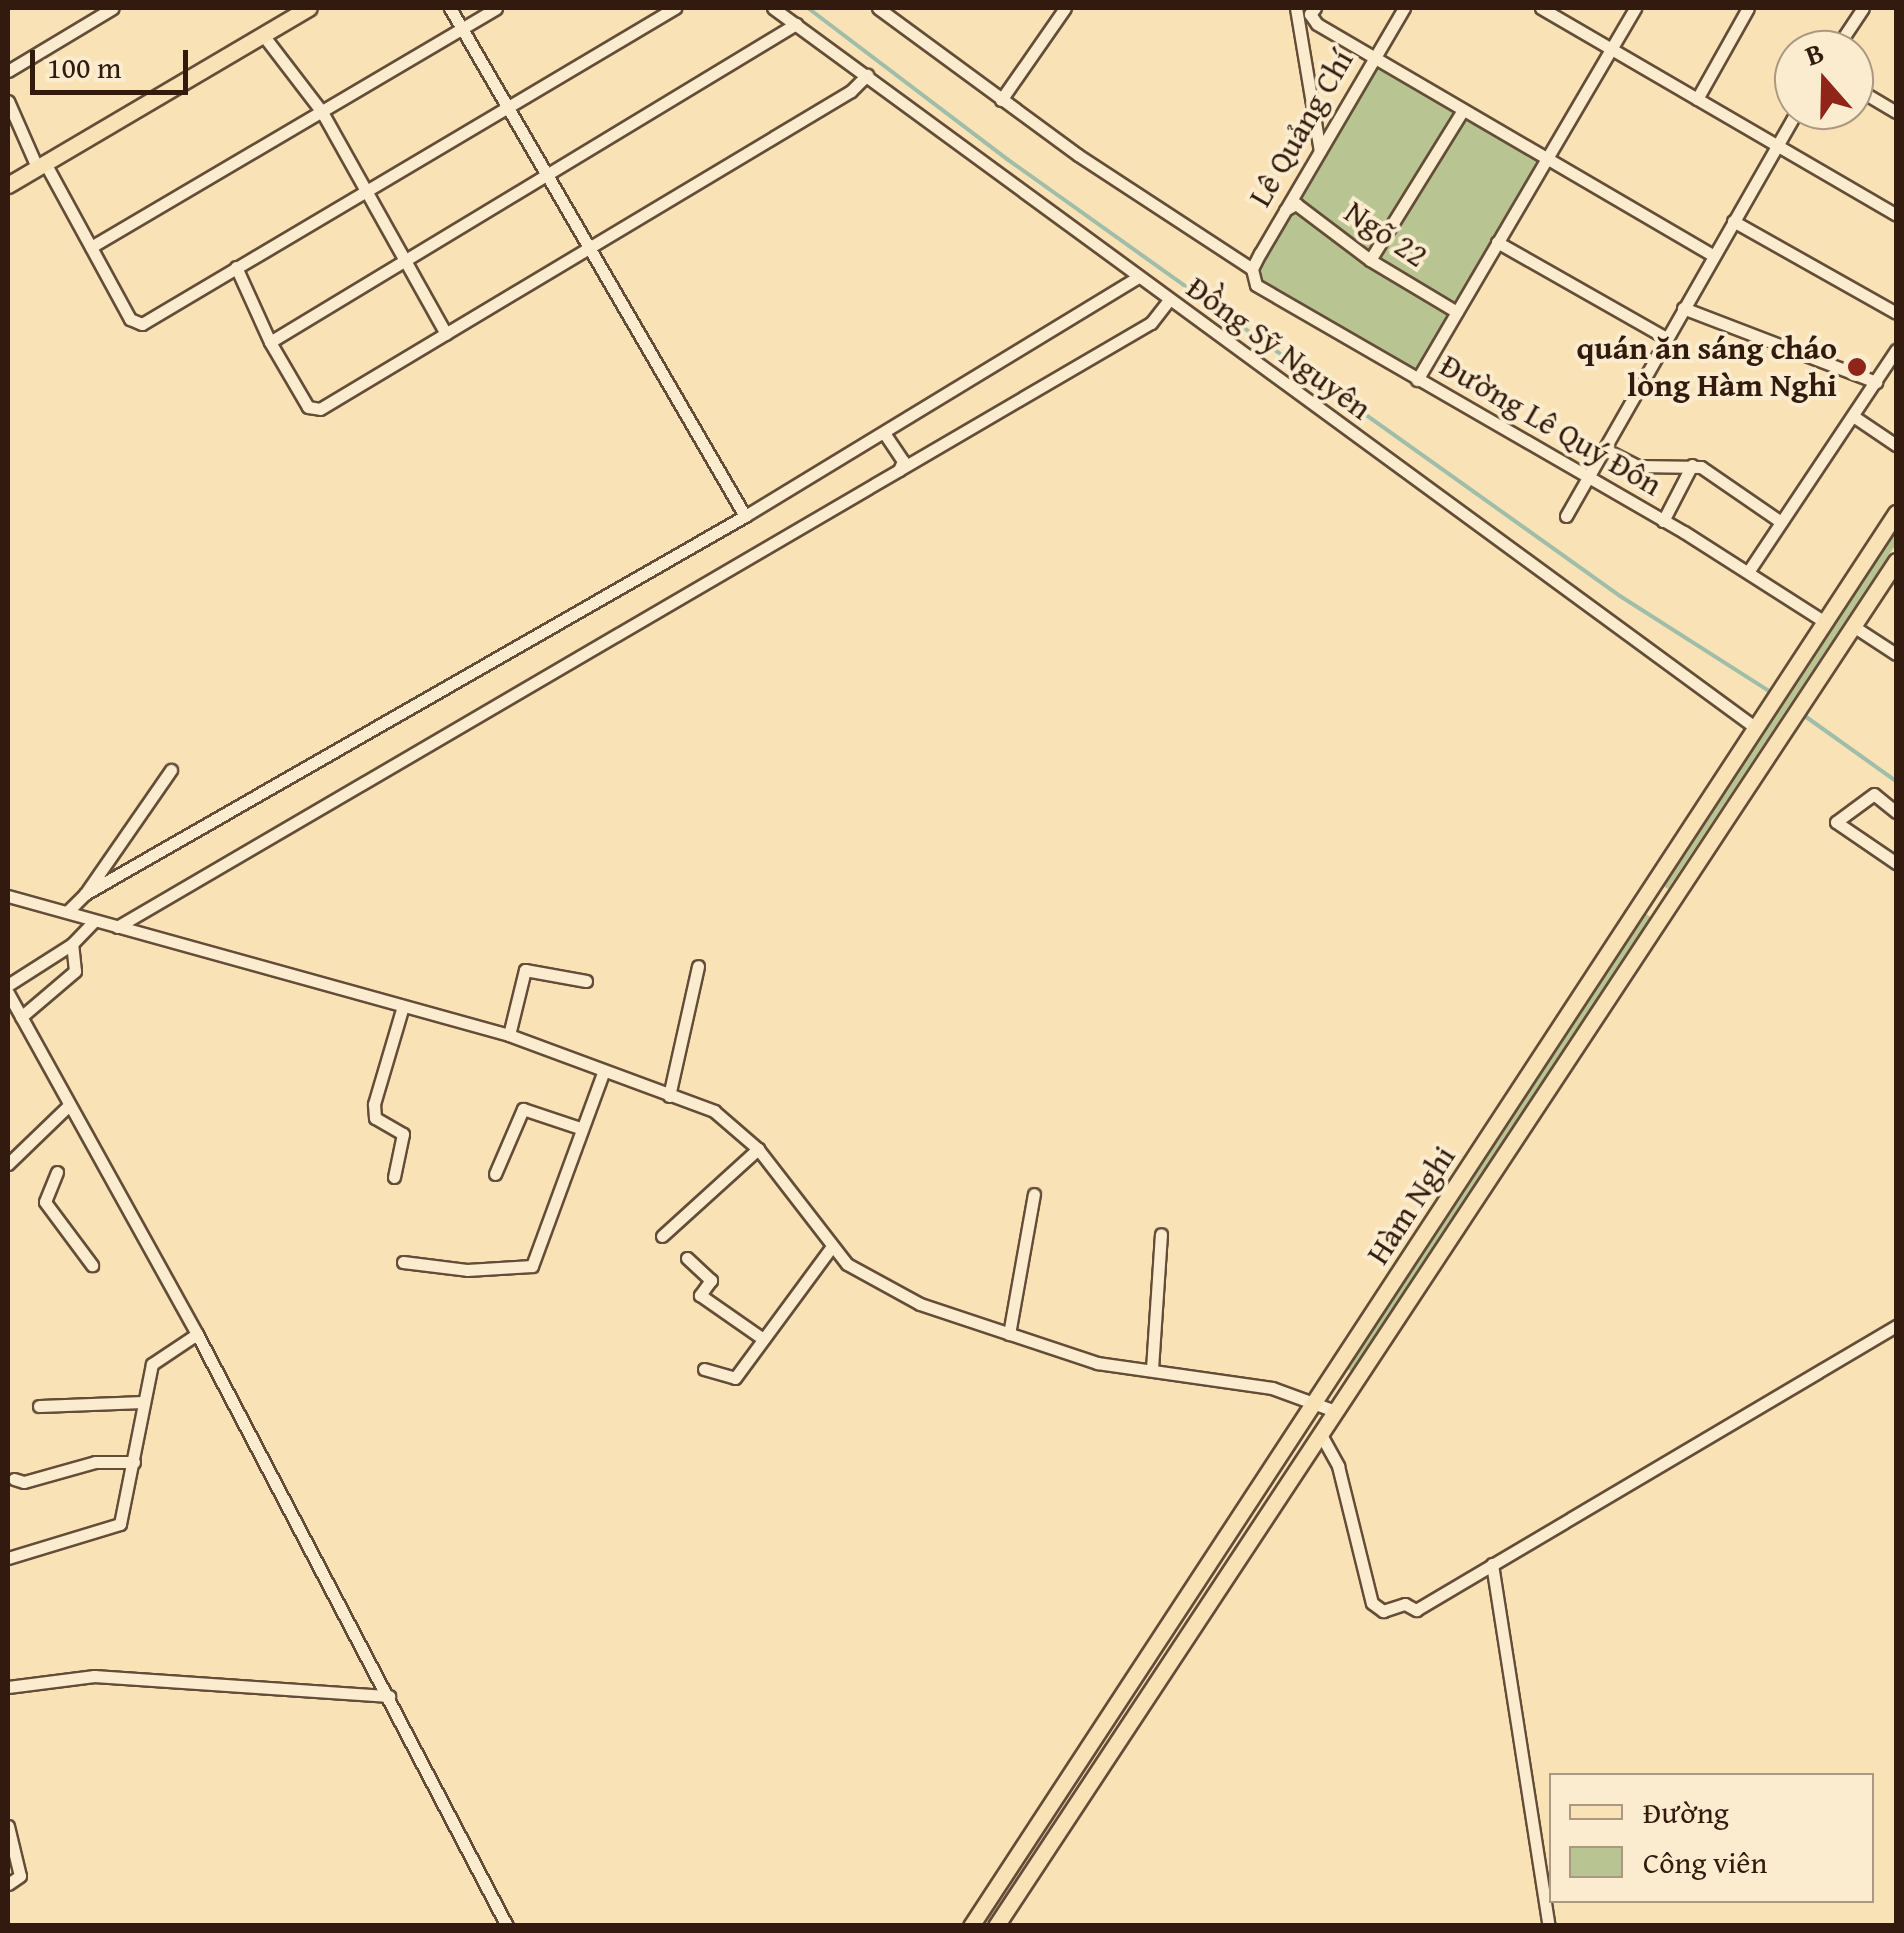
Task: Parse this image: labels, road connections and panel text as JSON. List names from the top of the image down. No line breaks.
{"streets":{"main road":["Hàm Nghi"],"street":["Lê Quảng Chí","Ngõ 22","Đồng Sỹ Nguyên","Đường Lê Quý Đôn"]},"crossings":[["Lê Quảng Chí","Ngõ 22"],["Lê Quảng Chí","Đường Lê Quý Đôn"],["Đồng Sỹ Nguyên","Hàm Nghi"],["Đường Lê Quý Đôn","Hàm Nghi"]],"places":["quán ăn sáng cháo lòng Hàm Nghi"],"legend":["Đường","Công viên"],"scale_bar":"100 m","north":"top"}
